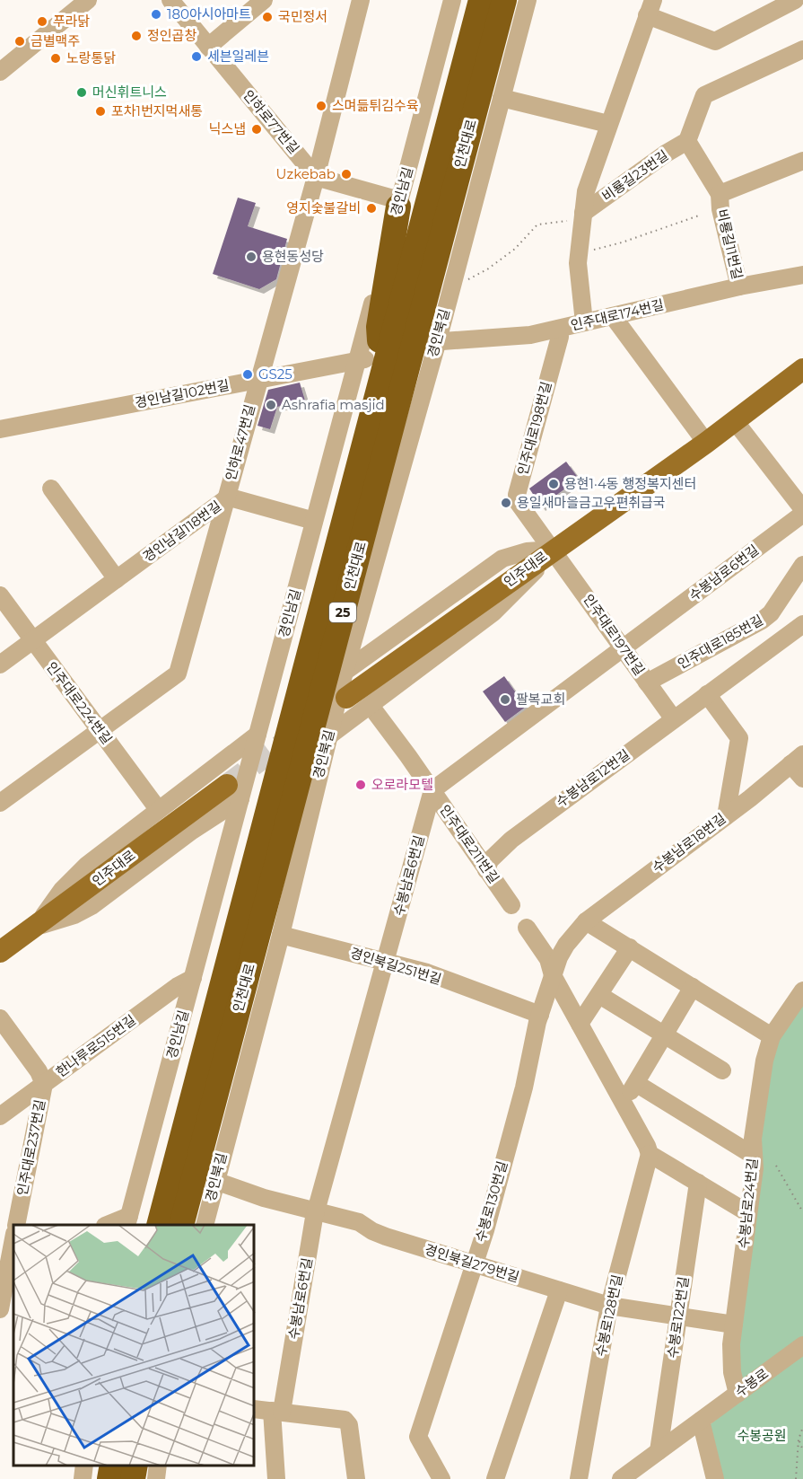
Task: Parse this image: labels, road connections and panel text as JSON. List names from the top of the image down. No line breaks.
{"streets":{"highway":["인천대로","25"],"main road":["인주대로"],"street":["인하로77번길","비룡길23번길","경인남길","비룡길11번길","인주대로174번길","경인북길","경인남길102번길","인주대로198번길","인하로47번길","경인남길118번길","수봉남로6번길","인주대로197번길","인주대로185번길","인주대로224번길","수봉남로12번길","수봉남로18번길","인주대로211번길","경인북길251번길","한나루로515번길","인주대로237번길","수봉로130번길","수봉남로24번길","경인북길279번길","수봉로128번길","수봉로122번길","수봉로"]},"crossings":[["인하로77번길","인하로47번길"],["경인남길","경인남길102번길"],["경인남길","경인남길118번길"],["경인남길","인주대로"],["경인남길","한나루로515번길"],["비룡길11번길","인주대로174번길"],["인주대로174번길","경인북길"],["인주대로174번길","인주대로198번길"],["경인북길","경인북길251번길"],["경인북길","경인북길279번길"],["경인남길102번길","인하로47번길"],["인주대로198번길","인주대로"],["인주대로198번길","인주대로197번길"],["인하로47번길","경인남길118번길"],["인하로47번길","인주대로224번길"],["경인남길118번길","인주대로224번길"],["인주대로","인주대로197번길"],["수봉남로6번길","인주대로197번길"],["수봉남로6번길","인주대로211번길"],["수봉남로6번길","경인북길251번길"],["수봉남로6번길","경인북길279번길"],["인주대로197번길","인주대로185번길"],["인주대로197번길","수봉남로12번길"],["수봉남로12번길","인주대로211번길"],["수봉남로18번길","수봉로130번길"],["경인북길251번길","수봉로130번길"],["한나루로515번길","인주대로237번길"],["수봉로130번길","경인북길279번길"],["수봉남로24번길","경인북길279번길"],["수봉남로24번길","수봉로"],["경인북길279번길","수봉로128번길"],["경인북길279번길","수봉로122번길"],["수봉로122번길","수봉로"]],"parks":["수봉공원"],"places":["180아시아마트","국민정서","푸라닭","정인곱창","금별맥주","세븐일레븐","노랑통닭","머신휘트니스","스며듦튀김수육","포차1번지먹새통","닉스냅","Uzkebab","영지숯불갈비","용현동성당","GS25","Ashrafia masjid","용현1·4동 행정복지센터","용일새마을금고우편취급국","팔복교회","오로라모텔"]}
